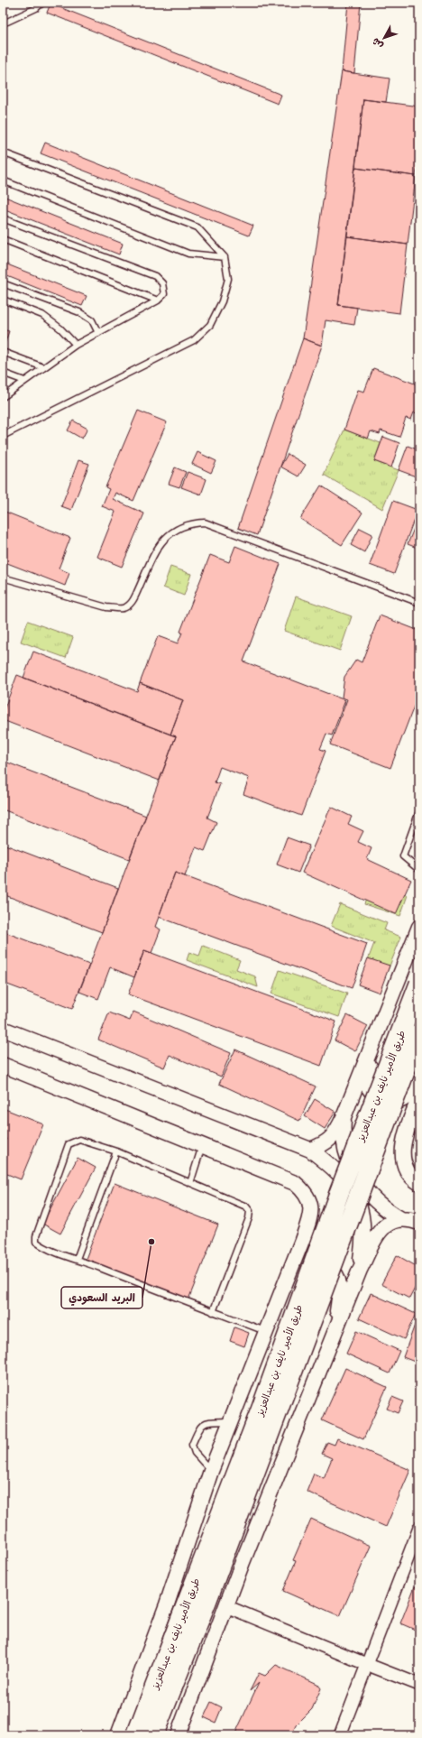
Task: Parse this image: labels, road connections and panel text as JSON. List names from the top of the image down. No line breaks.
{"streets":{"main road":["طريق الأمير نايف بن عبدالعزيز"]},"places":["البريد السعودي"],"north":"bottom left"}
